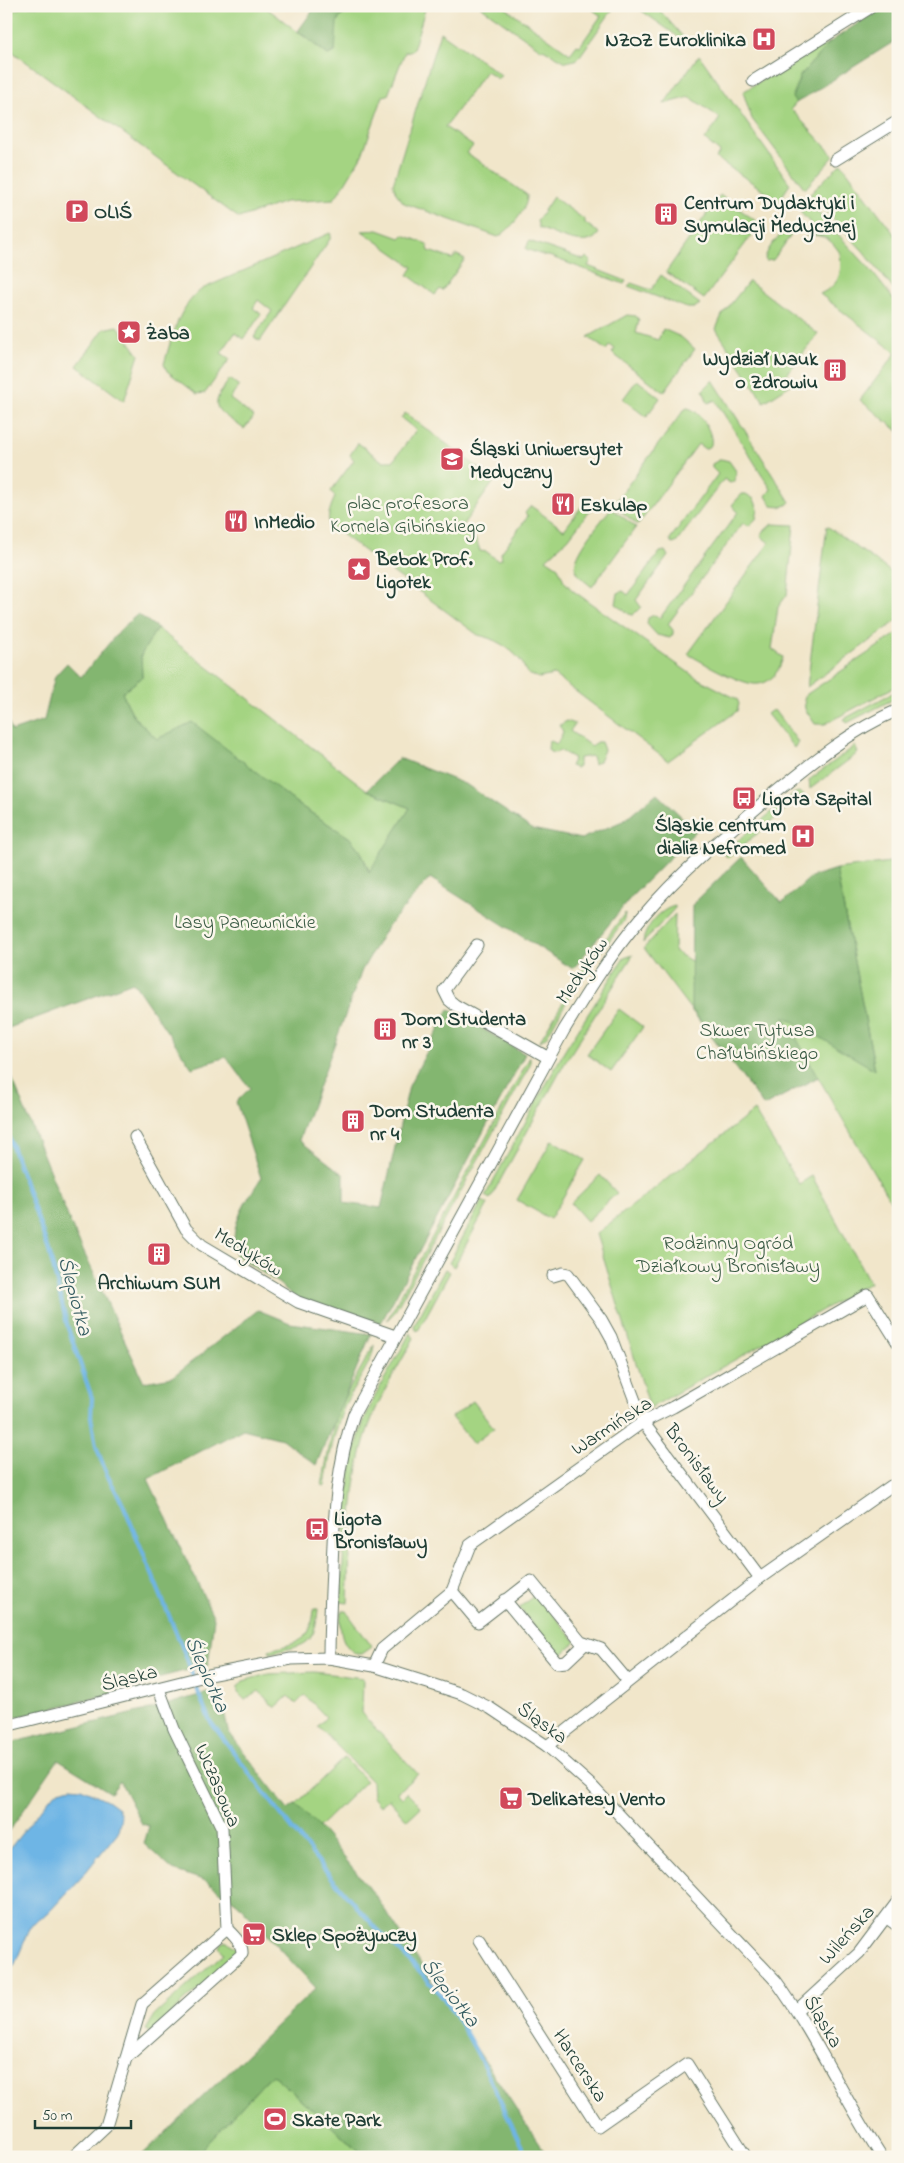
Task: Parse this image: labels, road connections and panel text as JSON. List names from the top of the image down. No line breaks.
{"streets":{"street":["Medyków","Warmińska","Bronisławy","Śląska","Wczasowa","Wileńska","Harcerska"]},"crossings":[["Medyków","Śląska"],["Warmińska","Bronisławy"],["Warmińska","Śląska"],["Śląska","Wczasowa"],["Śląska","Wileńska"]],"water":["Ślepiotka"],"parks":["plac profesora Kornela Gibińskiego","Lasy Panewnickie","Skwer Tytusa Chałubińskiego","Rodzinny Ogród Działkowy Bronisławy"],"places":{"hospital":["NZOZ Euroklinika","Śląskie centrum dializ Nefromed"],"parking":["OLIŚ"],"building":["Centrum Dydaktyki i Symulacji Medycznej","Wydział Nauk o Zdrowiu","Dom Studenta nr 3","Dom Studenta nr 4","Archiwum SUM"],"place":["Żaba","Bebok Prof. Ligotek"],"school or university":["Śląski Uniwersytet Medyczny"],"restaurant":["Eskulap","InMedio"],"bus stop":["Ligota Szpital","Ligota Bronisławy"],"supermarket":["Delikatesy Vento","Sklep Spożywczy"],"sports":["Skate Park"]},"scale_bar":"50 m"}
